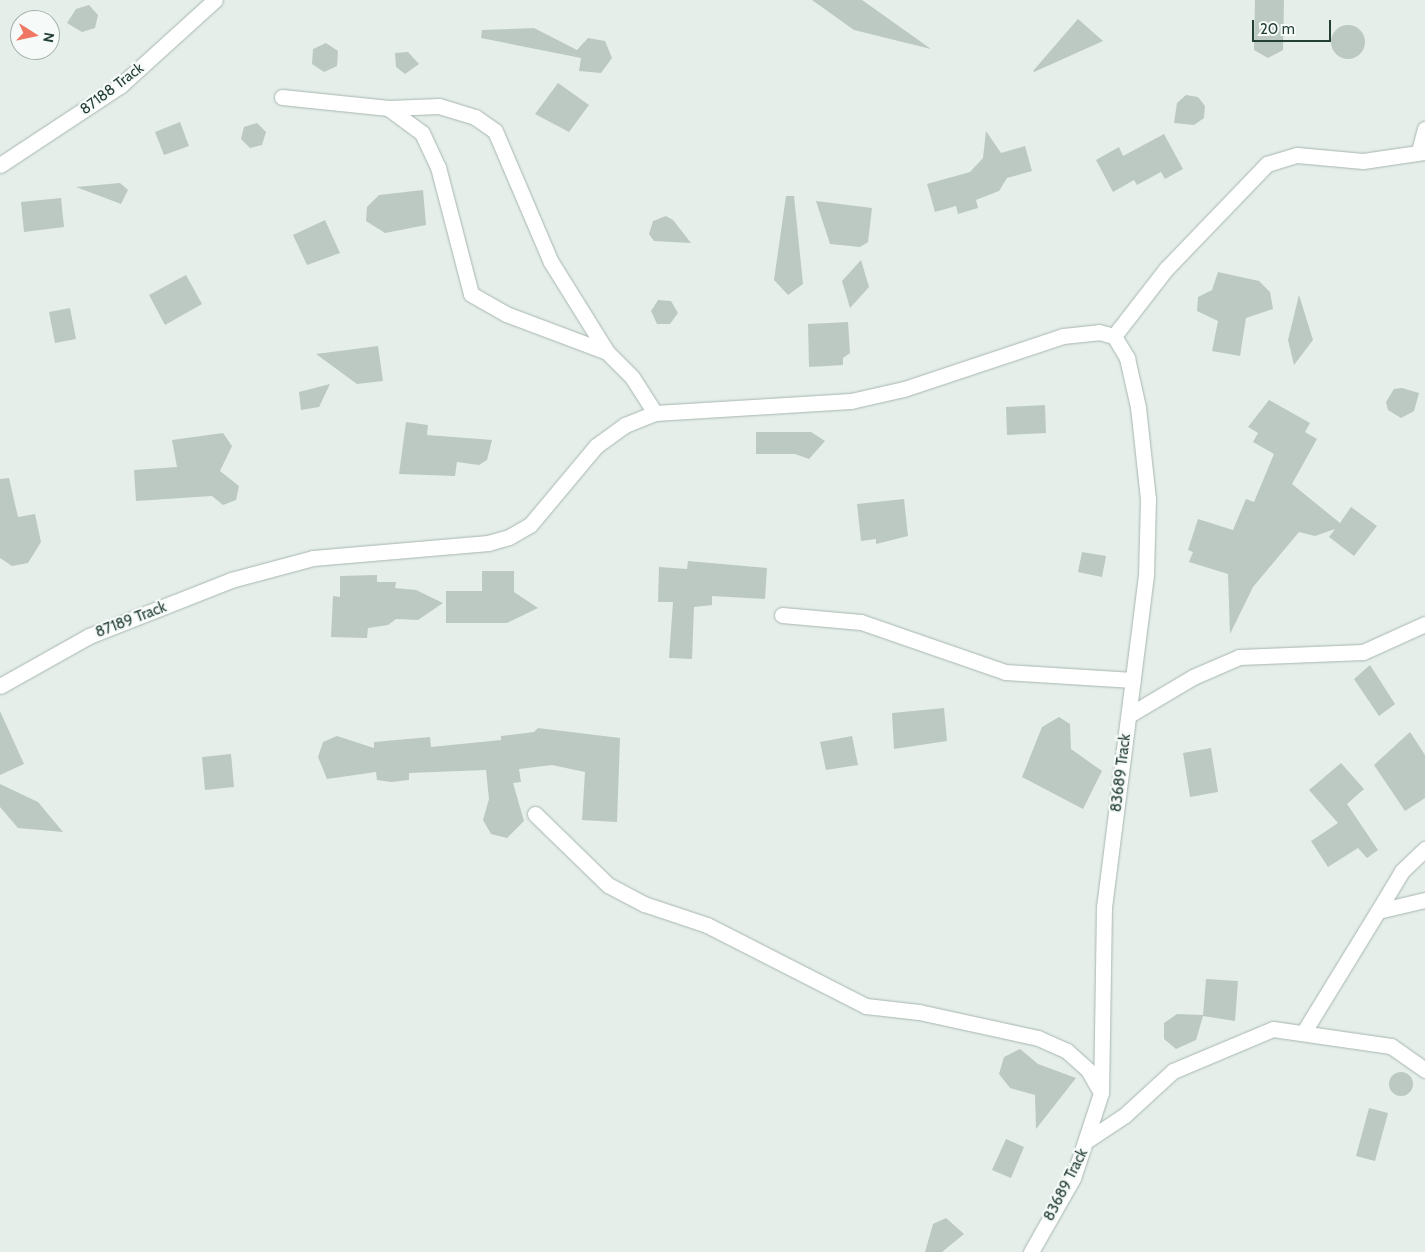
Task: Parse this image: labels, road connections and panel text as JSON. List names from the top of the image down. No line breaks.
{"streets":{"street":["87188 Track","87189 Track","83689 Track"]},"crossings":[["87189 Track","83689 Track"]],"scale_bar":"20 m","north":"right"}
